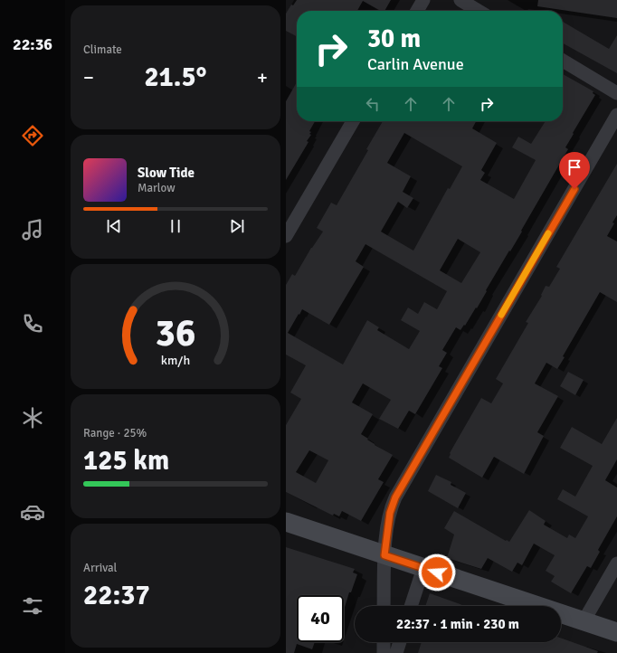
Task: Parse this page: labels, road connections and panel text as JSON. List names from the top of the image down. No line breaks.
{"page":{"tabs":"22:36","tile":["Climate",["Range · 25%","125 km"],["Arrival","22:37"]],"turn":["30 m","Carlin Avenue"],"heat":["−","21.5°","+"],"song":["Slow Tide","Marlow"],"limit":"40","trip":"22:37 · 1 min · 230 m","gauge":["36","km/h"]}}
